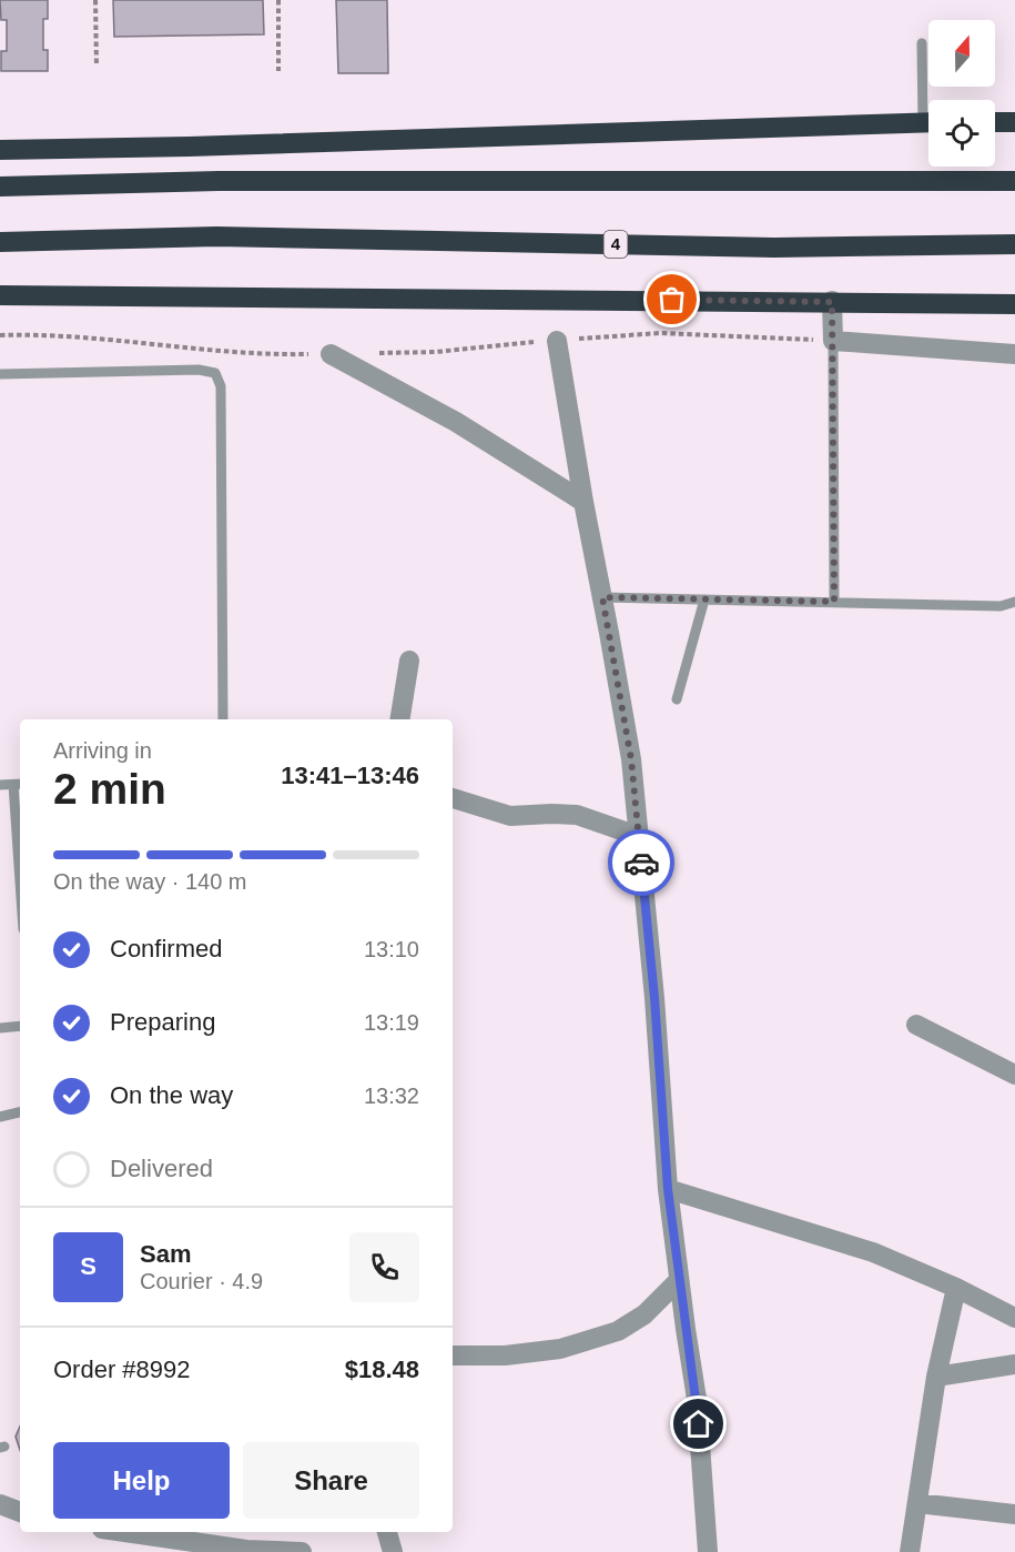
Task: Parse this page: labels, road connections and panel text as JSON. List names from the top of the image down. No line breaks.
{"streets":{"highway":["4"]},"north":"top","page":{"heading":["2 min","Arriving in","13:41–13:46"],"panel":["Sam","Courier · 4.9","Order #8992","$18.48"],"bar":"On the way · 140 m","list":[["Confirmed","13:10"],["Preparing","13:19"],["On the way","13:32"],"Delivered"],"round":"S","buttons":["Help","Share"]}}
